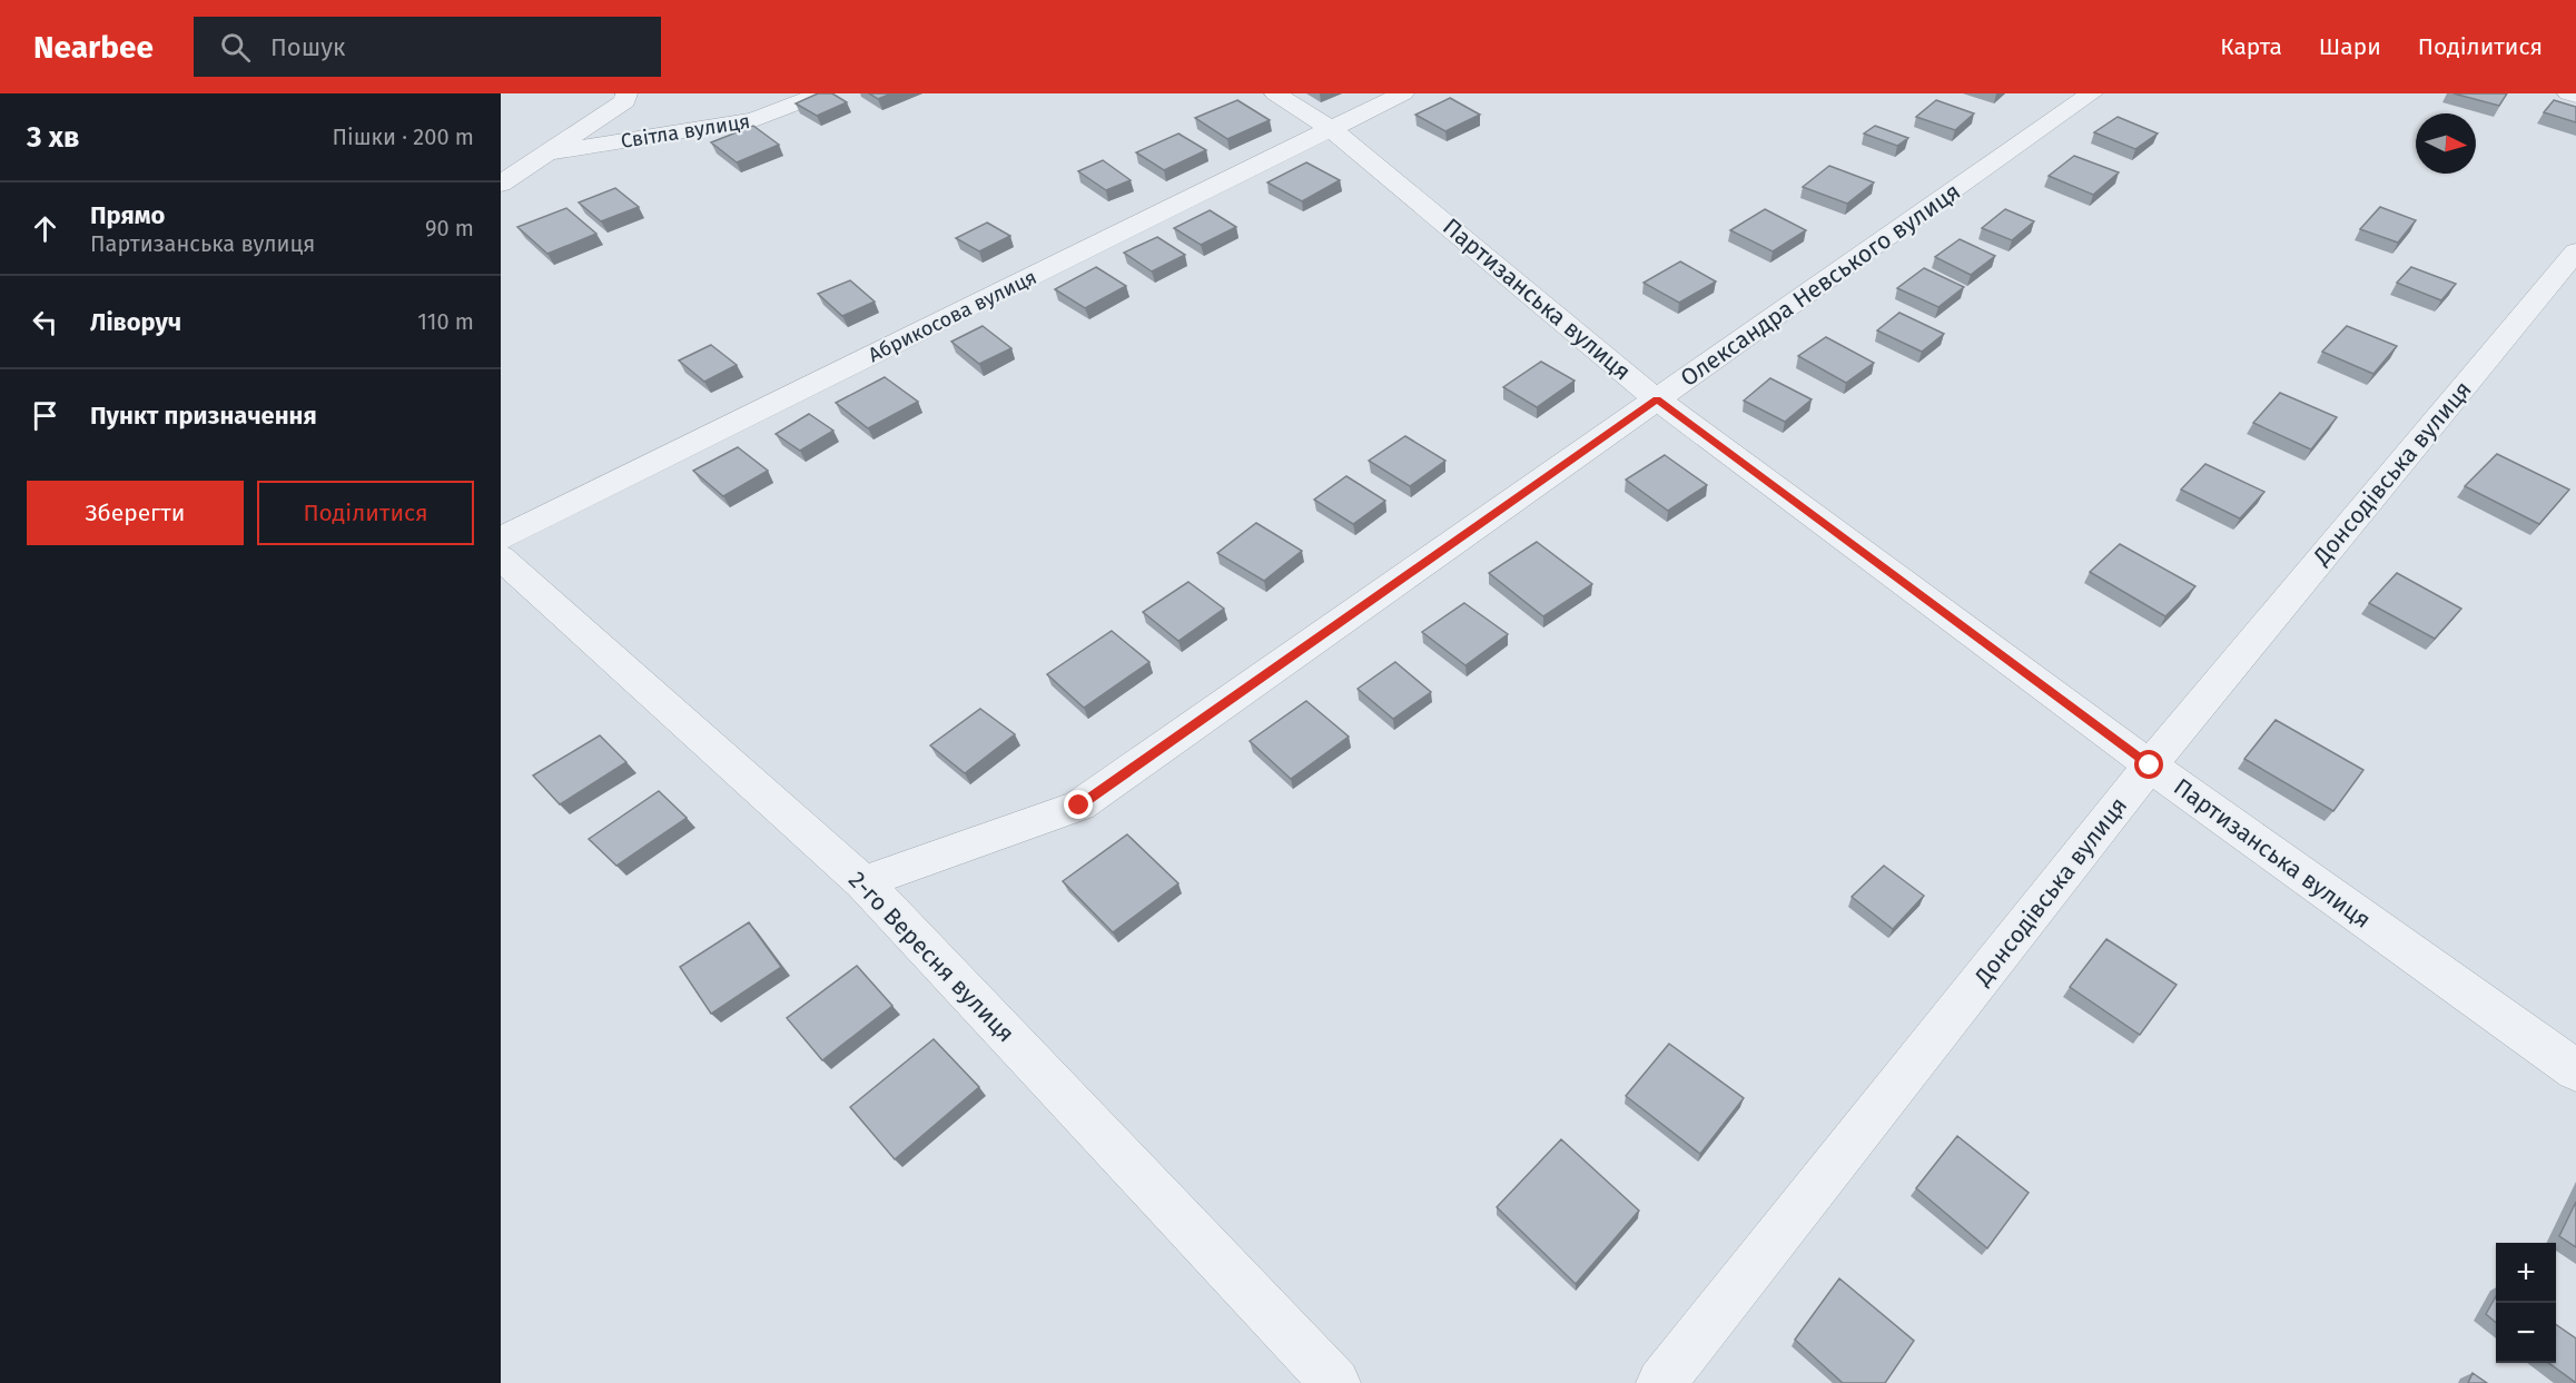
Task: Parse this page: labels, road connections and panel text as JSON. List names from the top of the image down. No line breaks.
{"streets":{"street":["Світла вулиця","Олександра Невського вулиця","Партизанська вулиця","Абрикосова вулиця","Донсодівська вулиця","2-го Вересня вулиця"]},"crossings":[["Олександра Невського вулиця","Партизанська вулиця"],["Олександра Невського вулиця","2-го Вересня вулиця"],["Партизанська вулиця","Абрикосова вулиця"],["Партизанська вулиця","Донсодівська вулиця"]],"north":"right","page":{"header":"Nearbee","search":"Пошук","nav":["Карта","Шари","Поділитися"],"heading":["3 хв","Пішки · 200 m"],"list":[["Прямо","Партизанська вулиця","90 m"],["Ліворуч","110 m"],"Пункт призначення"],"buttons":["Зберегти","Поділитися"],"map_buttons":["+","−"]}}
